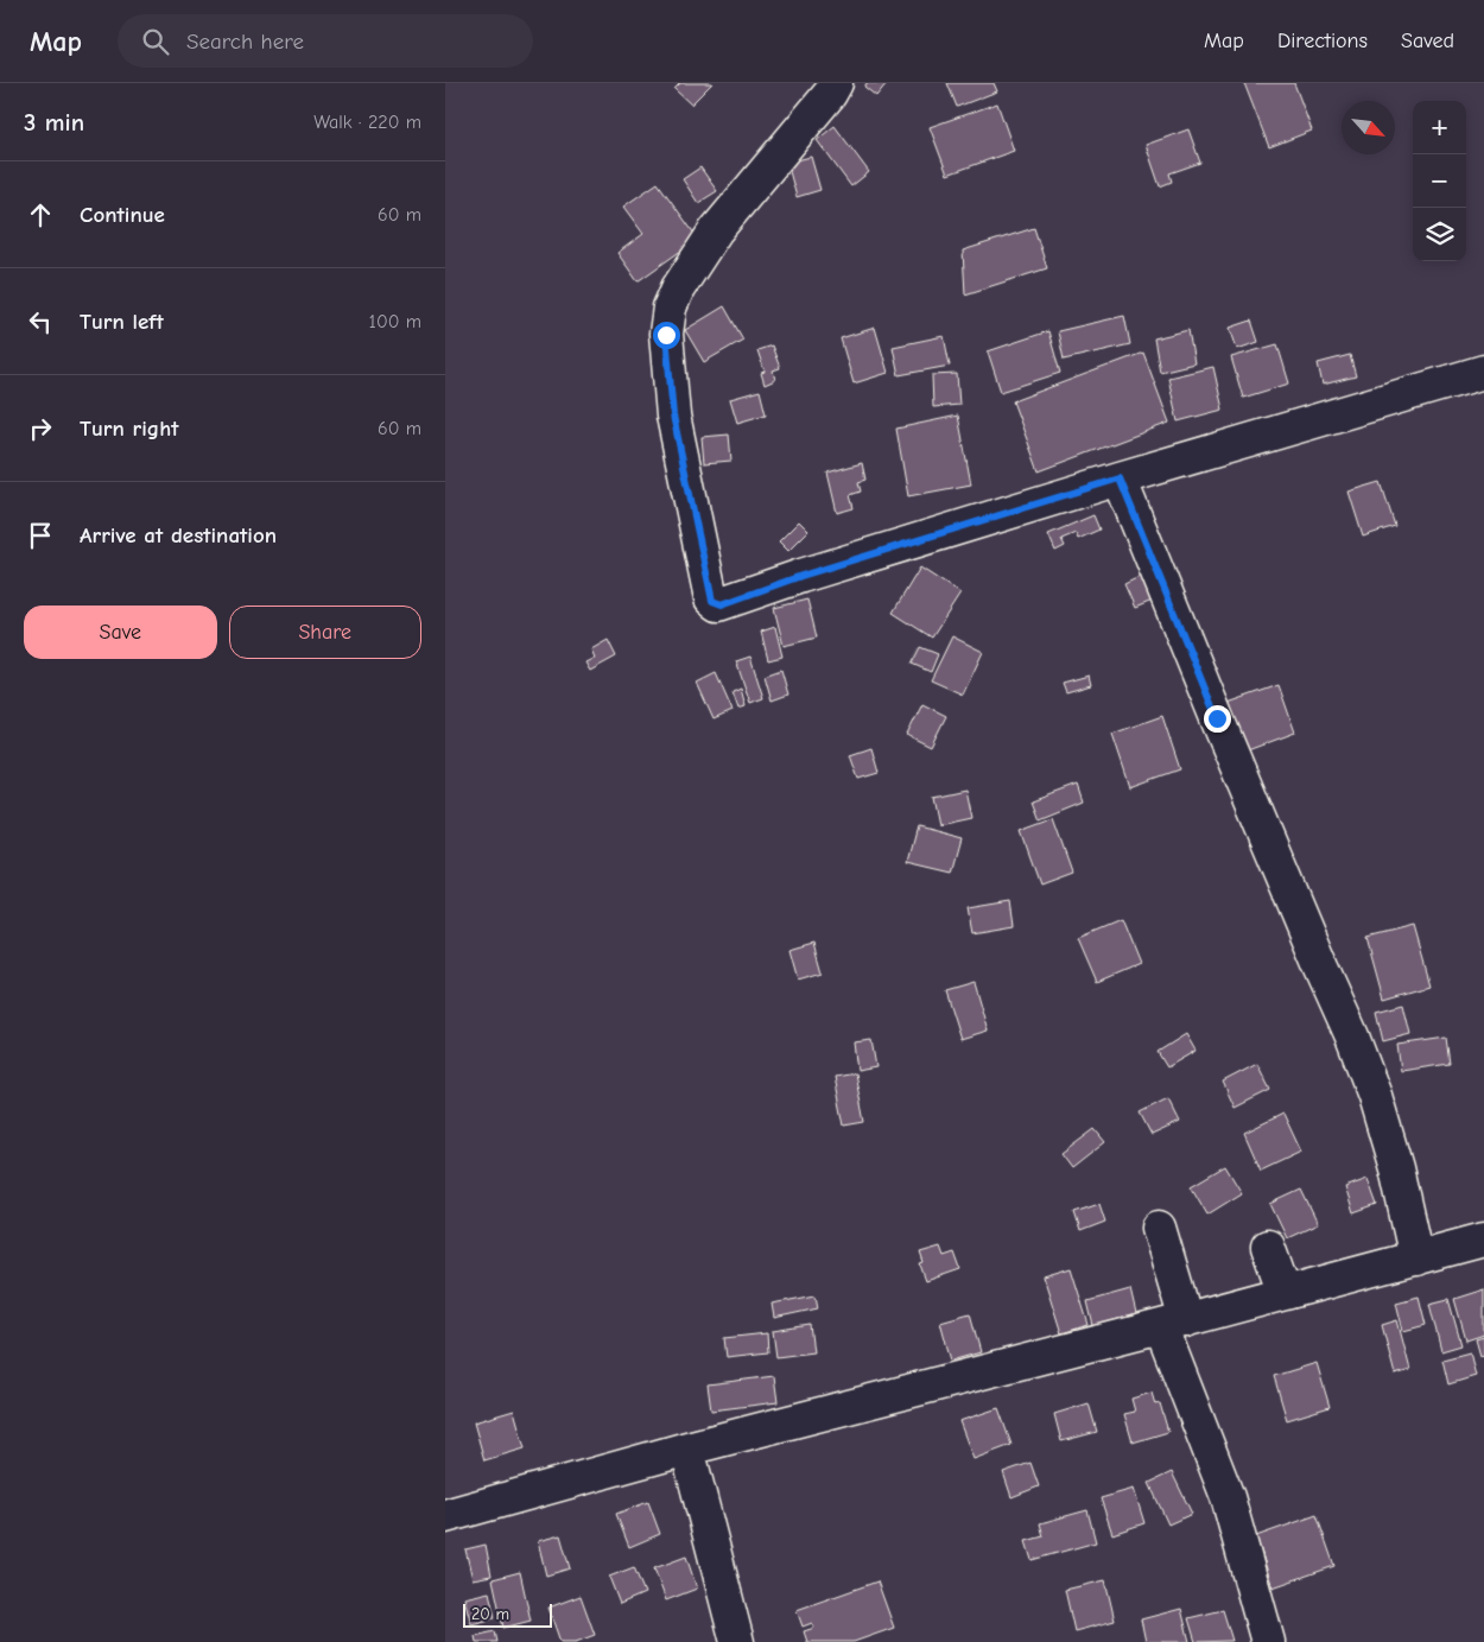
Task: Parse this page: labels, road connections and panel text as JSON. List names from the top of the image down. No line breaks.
{"scale_bar":"20 m","north":"bottom right","page":{"header":"Map","search":"Search here","nav":["Map","Directions","Saved"],"heading":["3 min","Walk · 220 m"],"map_buttons":["+","−"],"list":[["Continue","60 m"],["Turn left","100 m"],["Turn right","60 m"],"Arrive at destination"],"buttons":["Save","Share"],"scale":"20 m"}}
